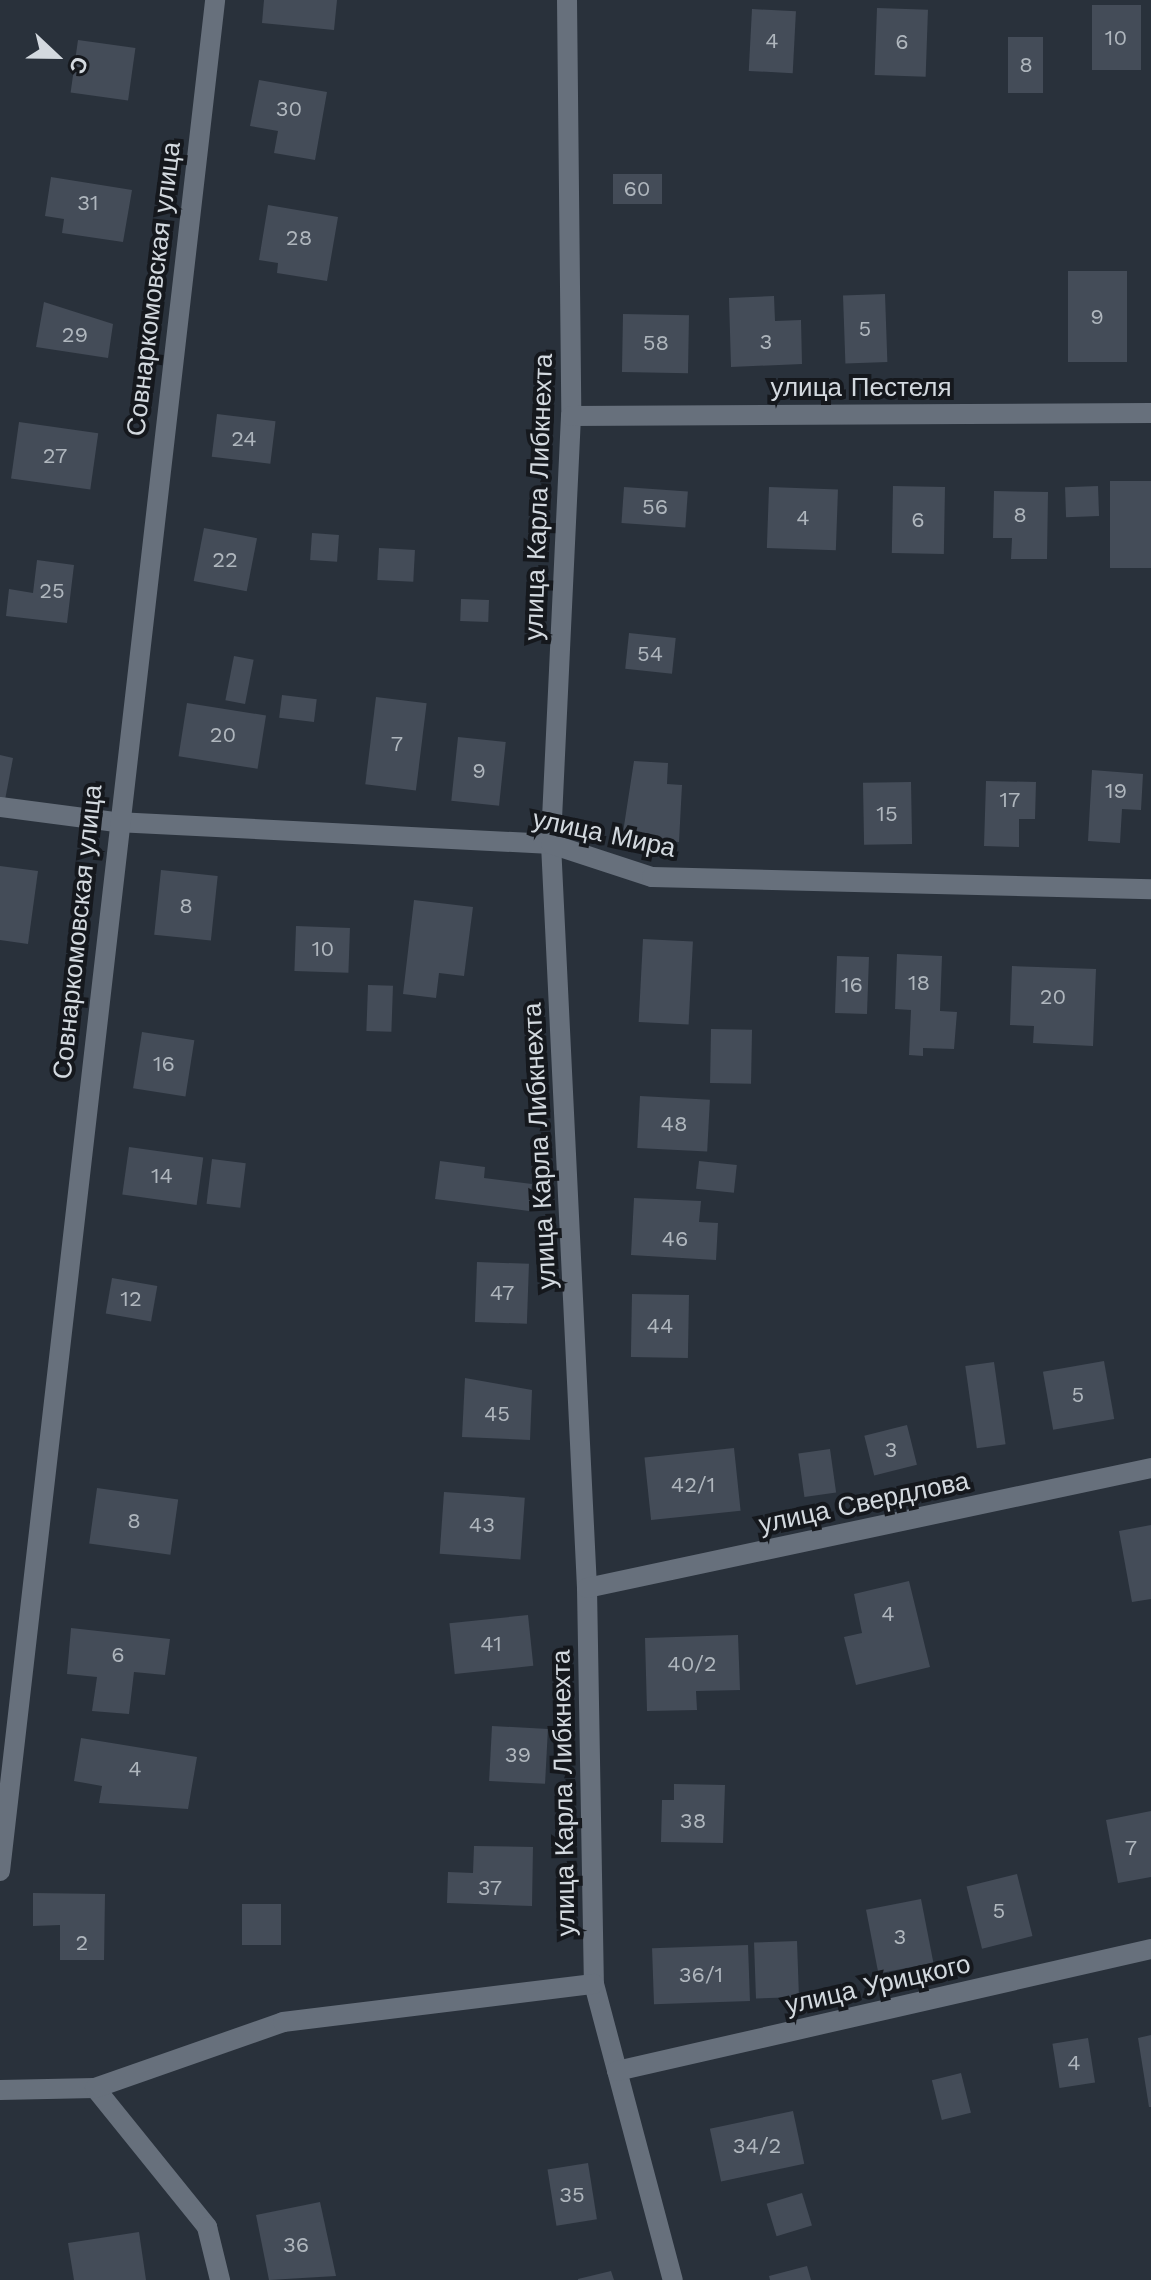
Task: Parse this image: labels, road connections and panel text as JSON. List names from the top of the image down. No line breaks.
{"streets":{"street":["Совнаркомовская улица","улица Пестеля","улица Карла Либкнехта","улица Мира","улица Свердлова","улица Урицкого"]},"crossings":[["Совнаркомовская улица","улица Мира"],["улица Пестеля","улица Карла Либкнехта"],["улица Карла Либкнехта","улица Мира"],["улица Карла Либкнехта","улица Свердлова"],["улица Карла Либкнехта","улица Урицкого"]],"house_numbers":["10","4","6","8","30","60","31","28","9","5","29","3","58","24","27","56","8","4","6","22","25","54","20","7","9","19","17","15","8","10","18","16","20","16","48","14","46","47","12","44","5","45","3","42/1","8","43","4","41","6","40/2","39","4","38","7","37","5","3","2","36/1","4","34/2","35","36"],"north":"right"}
